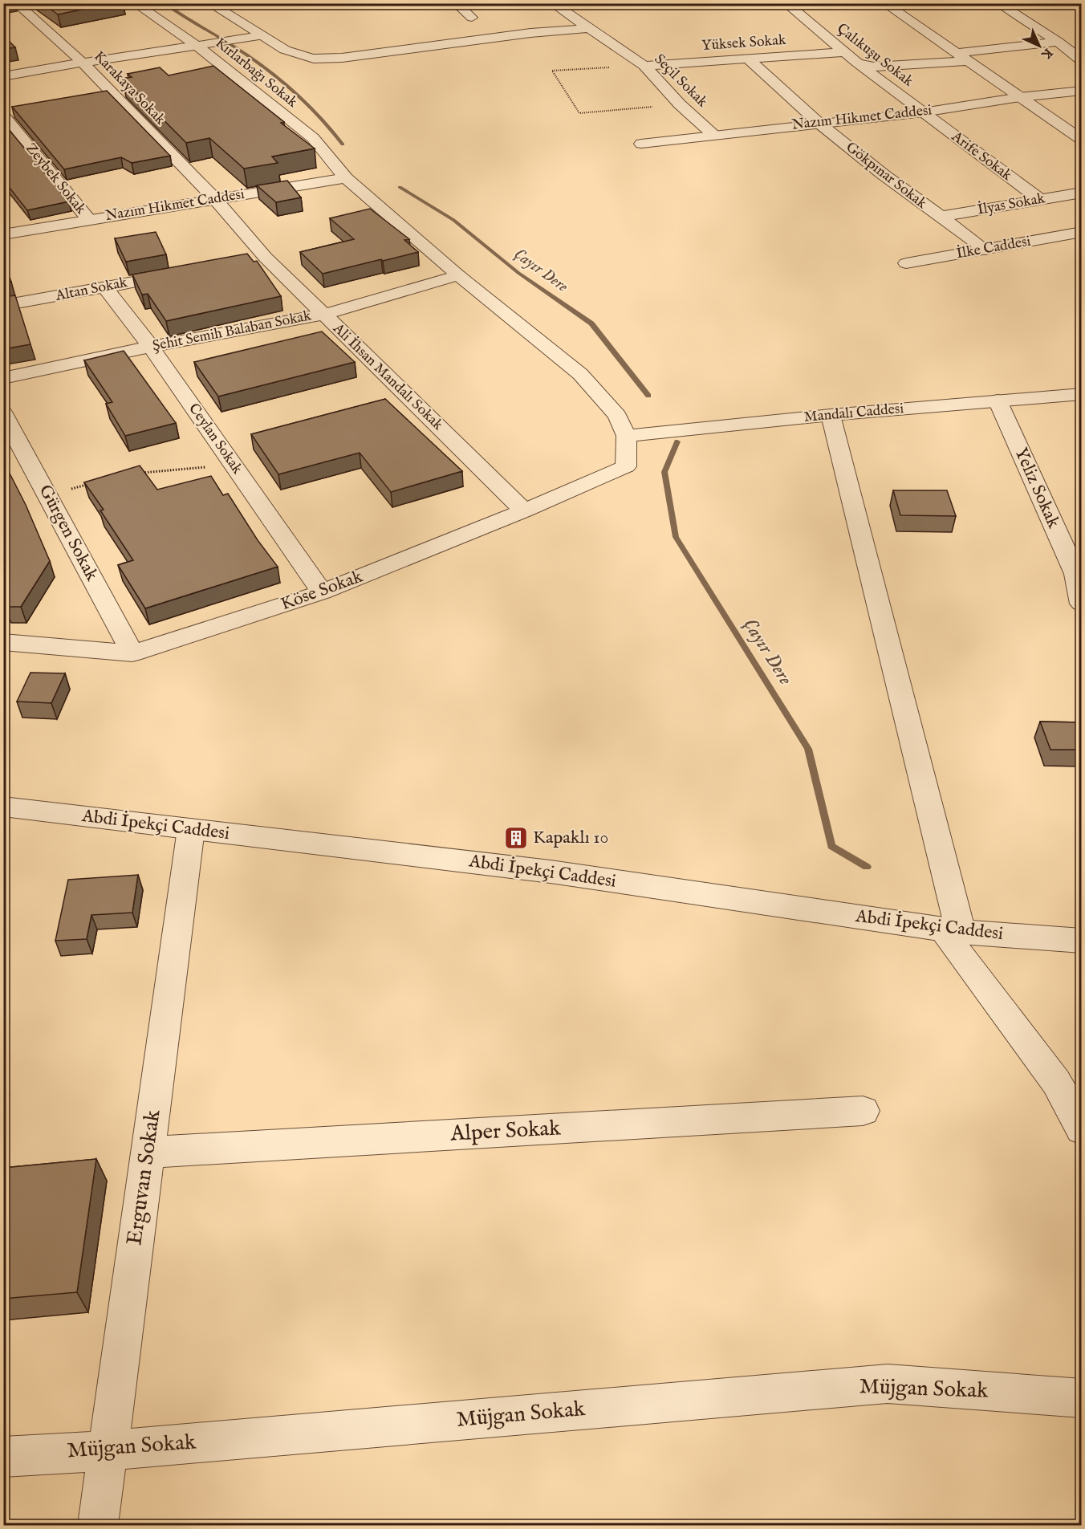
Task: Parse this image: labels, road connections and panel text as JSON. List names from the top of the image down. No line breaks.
{"streets":{"street":["Yüksek Sokak","Çalıkuşu Sokak","Kırlarbağı Sokak","Seçil Sokak","Karakaya Sokak","Nazım Hikmet Caddesi","Arife Sokak","Gökpınar Sokak","Zeybek Sokak","İlyas Sokak","İlke Caddesi","Altan Sokak","Şehit Semih Balaban Sokak","Ali İhsan Mandalı Sokak","Mandalı Caddesi","Ceylan Sokak","Yeliz Sokak","Gürgen Sokak","Köse Sokak","Abdi İpekçi Caddesi","Alper Sokak","Erguvan Sokak","Müjgan Sokak"]},"crossings":[["Yüksek Sokak","Çalıkuşu Sokak"],["Yüksek Sokak","Seçil Sokak"],["Yüksek Sokak","Gökpınar Sokak"],["Çalıkuşu Sokak","Nazım Hikmet Caddesi"],["Çalıkuşu Sokak","Arife Sokak"],["Kırlarbağı Sokak","Nazım Hikmet Caddesi"],["Kırlarbağı Sokak","Şehit Semih Balaban Sokak"],["Kırlarbağı Sokak","Mandalı Caddesi"],["Kırlarbağı Sokak","Köse Sokak"],["Seçil Sokak","Nazım Hikmet Caddesi"],["Karakaya Sokak","Nazım Hikmet Caddesi"],["Karakaya Sokak","Ali İhsan Mandalı Sokak"],["Nazım Hikmet Caddesi","Arife Sokak"],["Nazım Hikmet Caddesi","Gökpınar Sokak"],["Nazım Hikmet Caddesi","Zeybek Sokak"],["Nazım Hikmet Caddesi","Ali İhsan Mandalı Sokak"],["Arife Sokak","İlyas Sokak"],["Gökpınar Sokak","İlyas Sokak"],["Gökpınar Sokak","İlke Caddesi"],["Altan Sokak","Ceylan Sokak"],["Şehit Semih Balaban Sokak","Ali İhsan Mandalı Sokak"],["Şehit Semih Balaban Sokak","Ceylan Sokak"],["Ali İhsan Mandalı Sokak","Köse Sokak"],["Mandalı Caddesi","Yeliz Sokak"],["Mandalı Caddesi","Köse Sokak"],["Ceylan Sokak","Köse Sokak"],["Gürgen Sokak","Köse Sokak"],["Abdi İpekçi Caddesi","Erguvan Sokak"],["Alper Sokak","Erguvan Sokak"],["Erguvan Sokak","Müjgan Sokak"]],"water":["Çayır Dere"],"places":{"building":["Kapaklı 10"]},"north":"bottom right"}
